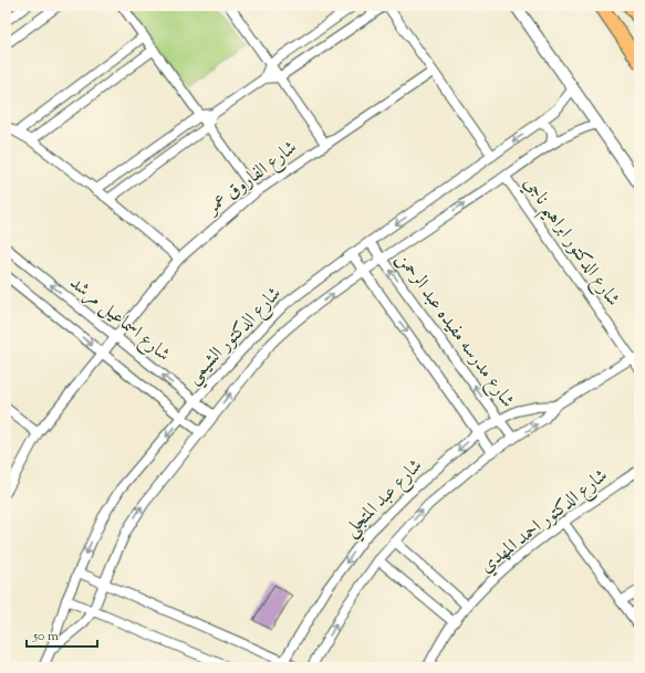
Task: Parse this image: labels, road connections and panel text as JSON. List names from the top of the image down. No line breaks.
{"streets":{"street":["شارع الفاروق عمر","شارع الدكتور ابراهيم ناجي","شارع اسماعيل مرشد","شارع مدرسه مفيده عبد الرحمن","شارع الدكتور الشيمي","شارع عبد المتجلي","شارع الدكتور احمد المهدي"]},"crossings":[["شارع الفاروق عمر","شارع اسماعيل مرشد"],["شارع الدكتور ابراهيم ناجي","شارع الدكتور الشيمي"],["شارع الدكتور ابراهيم ناجي","شارع عبد المتجلي"],["شارع اسماعيل مرشد","شارع الدكتور الشيمي"],["شارع مدرسه مفيده عبد الرحمن","شارع الدكتور الشيمي"],["شارع مدرسه مفيده عبد الرحمن","شارع عبد المتجلي"]],"scale_bar":"50 m"}
